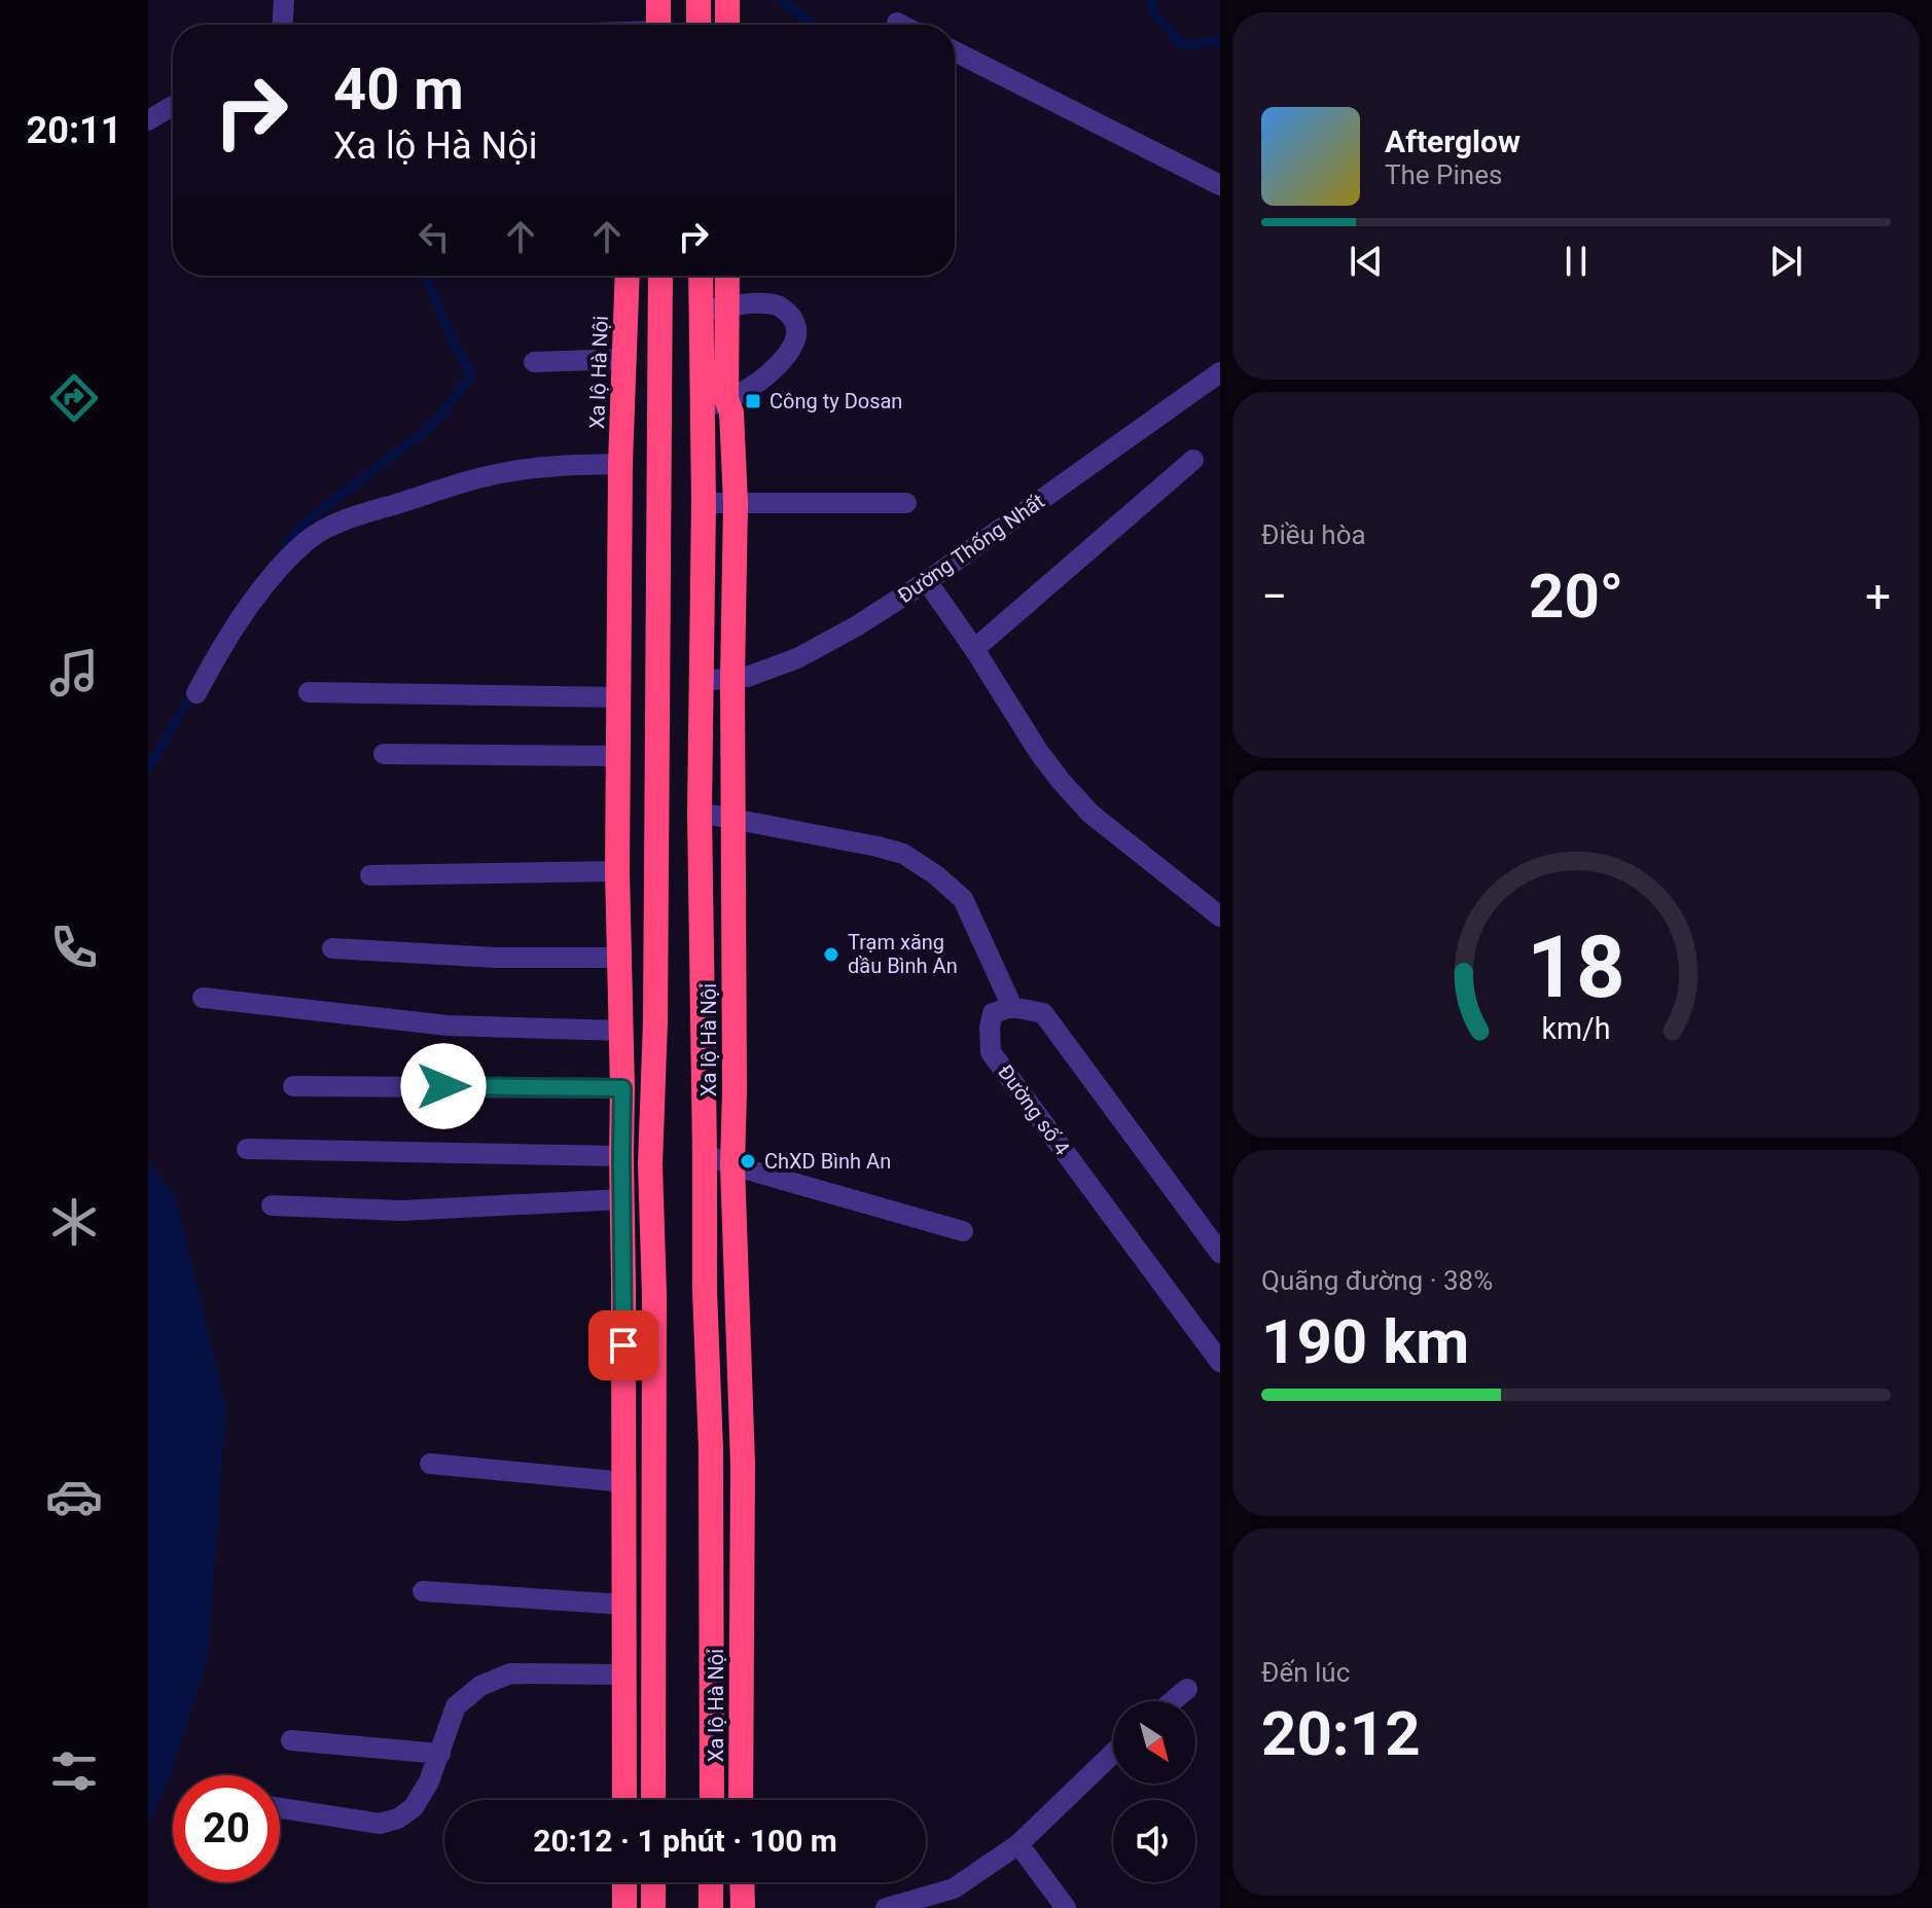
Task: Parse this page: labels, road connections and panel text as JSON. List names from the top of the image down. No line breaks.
{"streets":{"highway":["Xa lộ Hà Nội"],"street":["Đường Thống Nhất","Đường số 4"]},"crossings":[["Xa lộ Hà Nội","Đường Thống Nhất"]],"places":{"transit":["Công ty Dosan"],"other":["Trạm xăng dầu Bình An","ChXD Bình An"]},"north":"bottom right","page":{"tabs":"20:11","turn":["40 m","Xa lộ Hà Nội"],"song":["Afterglow","The Pines"],"tile":["Điều hòa",["Quãng đường · 38%","190 km"],["Đến lúc","20:12"]],"heat":["−","20°","+"],"limit":"20","trip":"20:12 · 1 phút · 100 m","gauge":["18","km/h"]}}
